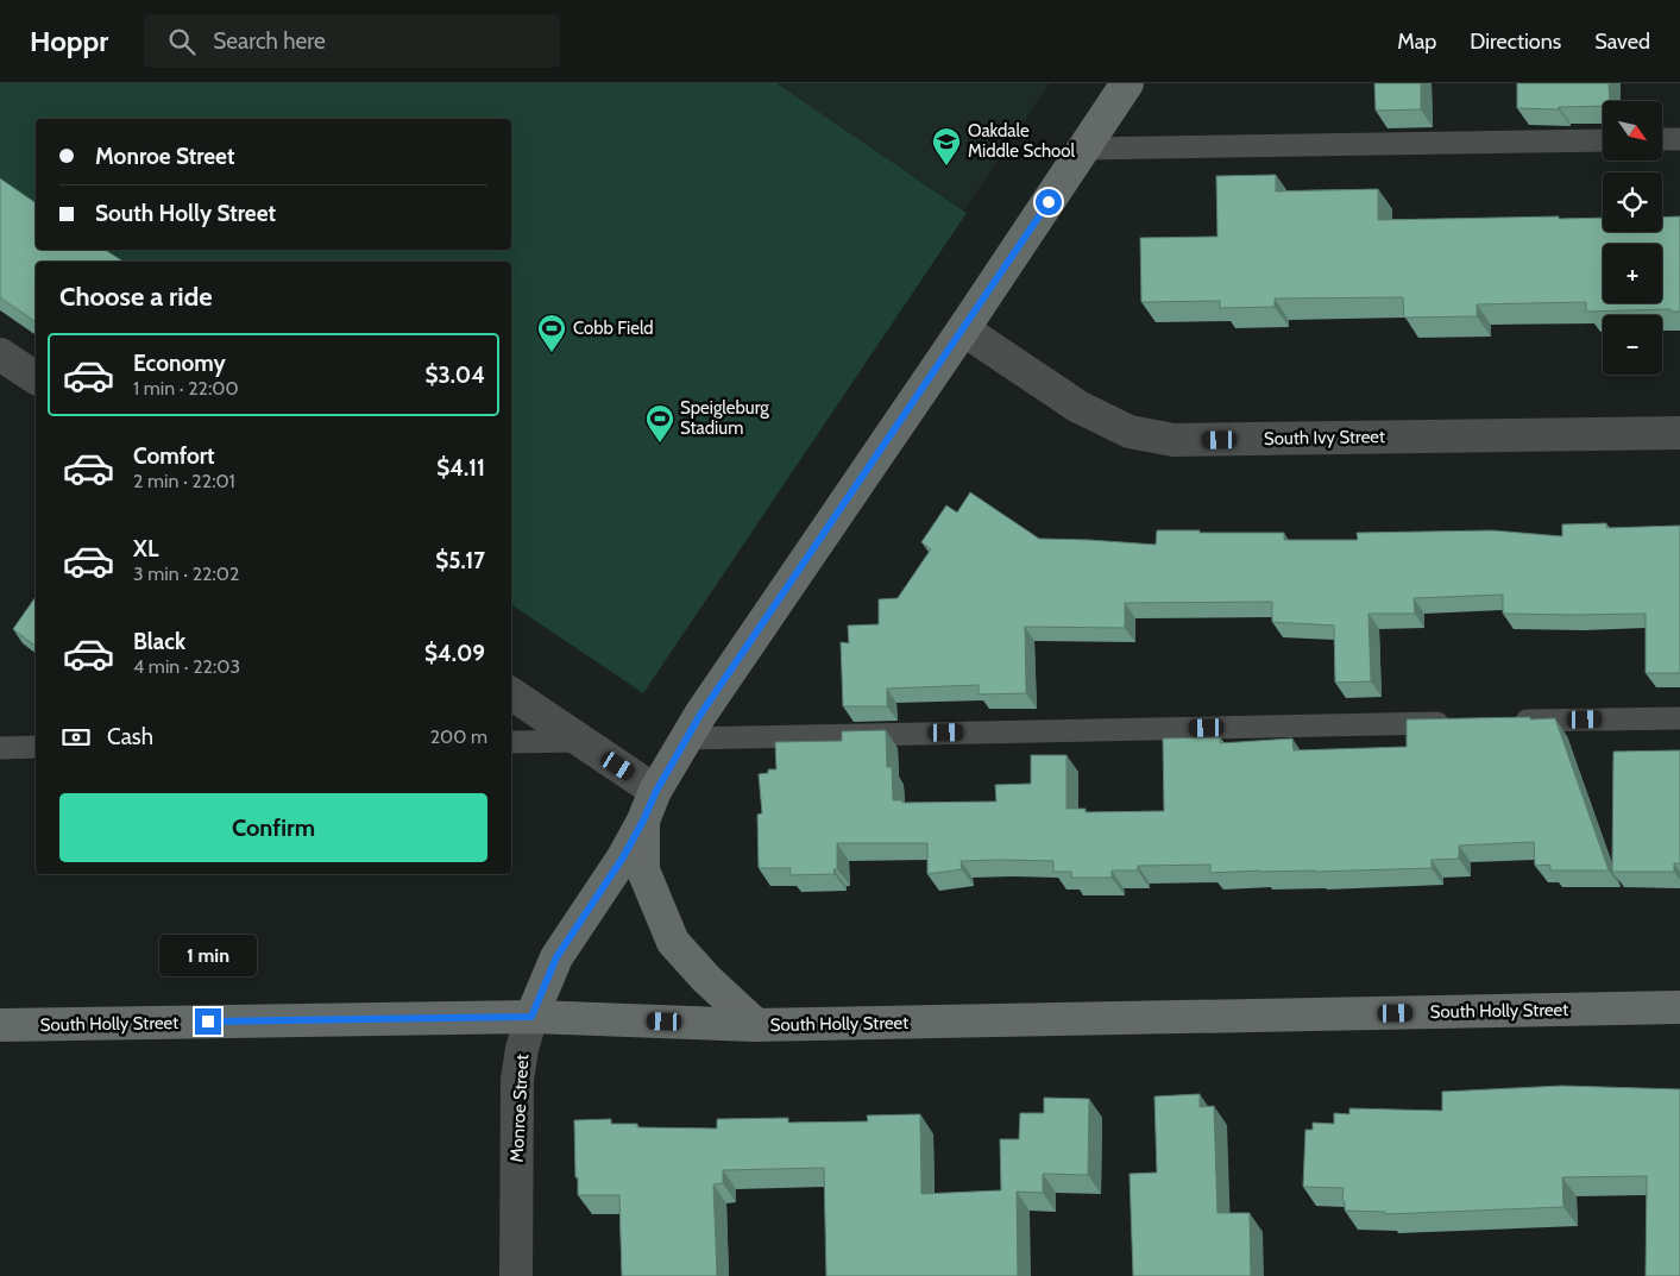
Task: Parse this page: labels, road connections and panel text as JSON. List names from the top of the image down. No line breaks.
{"streets":{"street":["South Ivy Street","South Holly Street","Monroe Street"]},"crossings":[["South Ivy Street","Monroe Street"],["South Holly Street","Monroe Street"]],"places":{"school or university":["Oakdale Middle School"],"sports":["Cobb Field","Speigleburg Stadium"]},"north":"bottom right","page":{"header":"Hoppr","search":"Search here","nav":["Map","Directions","Saved"],"map_buttons":["+","−"],"banner":["Monroe Street","South Holly Street"],"heading":"Choose a ride","list":[{"name":"Economy","note":"1 min · 22:00","value":"$3.04"},{"name":"Comfort","note":"2 min · 22:01","value":"$4.11"},{"name":"XL","note":"3 min · 22:02","value":"$5.17"},{"name":"Black","note":"4 min · 22:03","value":"$4.09"}],"pay":["Cash","200 m"],"buttons":"Confirm","bubble":"1 min"}}
